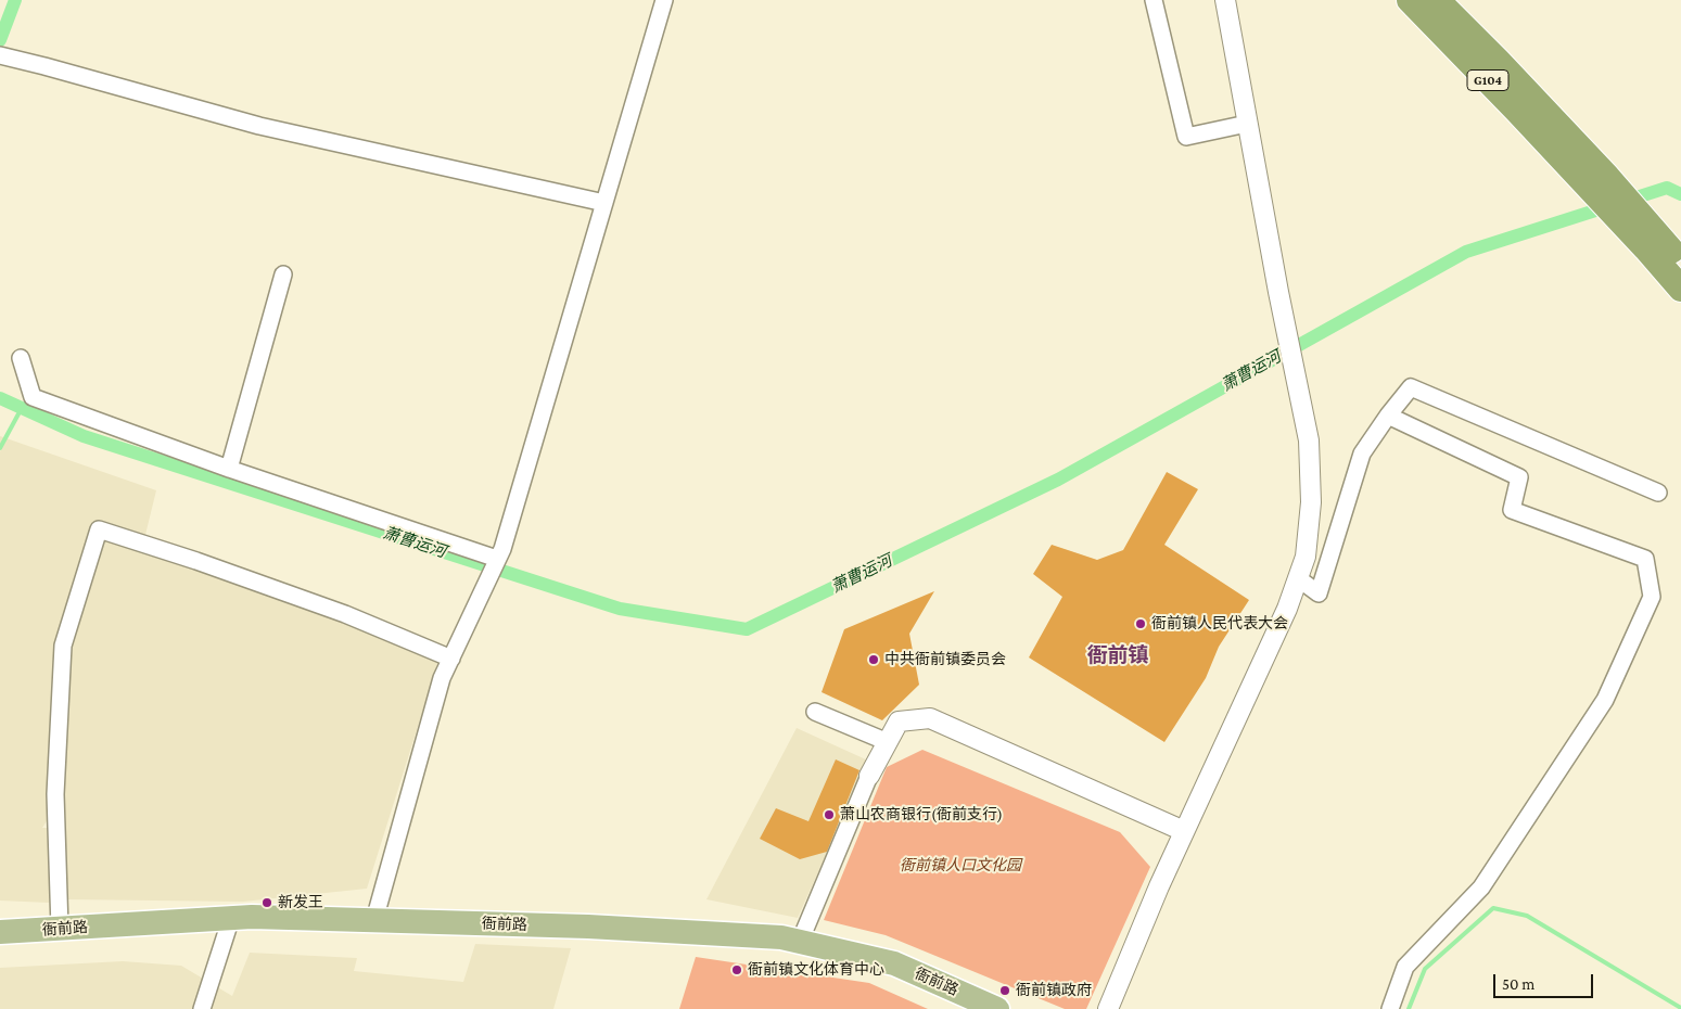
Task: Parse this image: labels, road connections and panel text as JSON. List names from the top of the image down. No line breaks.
{"streets":{"highway":["G104"],"main road":["衙前路"]},"districts":["衙前镇"],"water":["萧曹运河"],"parks":["衙前镇人口文化园"],"places":["衙前镇人民代表大会","中共衙前镇委员会","萧山农商银行(衙前支行)","新发王","衙前镇文化体育中心","衙前镇政府"],"scale_bar":"50 m"}
